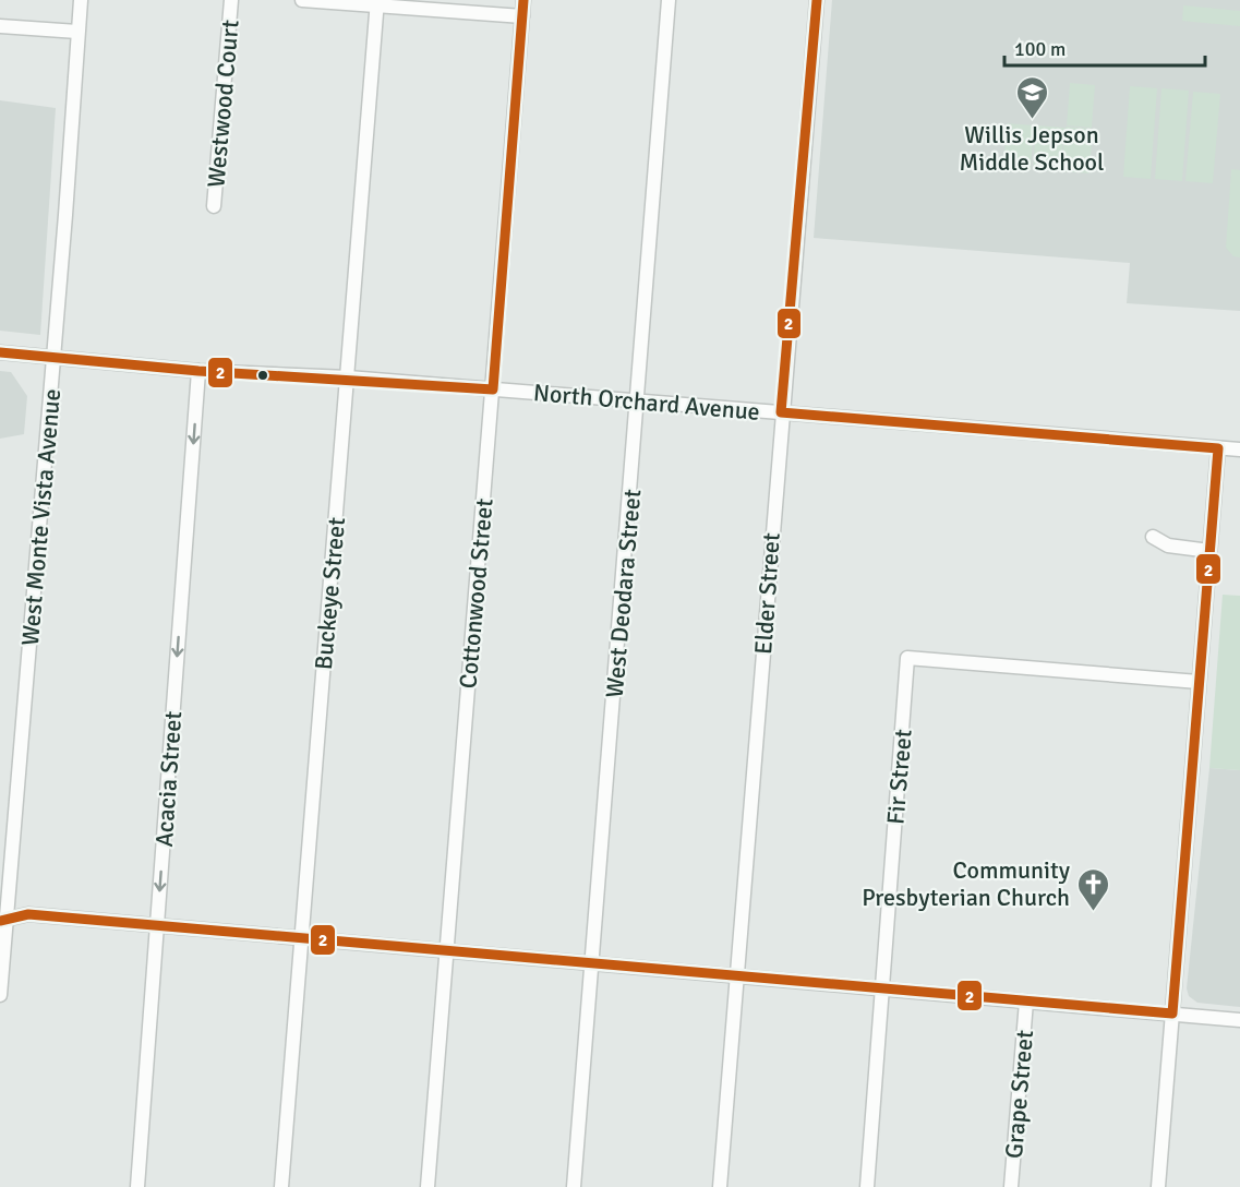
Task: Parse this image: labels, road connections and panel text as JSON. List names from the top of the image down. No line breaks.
{"streets":{"street":["Westwood Court","North Orchard Avenue","West Monte Vista Avenue","Buckeye Street","Cottonwood Street","West Deodara Street","Elder Street","Fir Street","Acacia Street","Grape Street"]},"crossings":[["North Orchard Avenue","West Monte Vista Avenue"],["North Orchard Avenue","Buckeye Street"],["North Orchard Avenue","Cottonwood Street"],["North Orchard Avenue","West Deodara Street"],["North Orchard Avenue","Elder Street"],["North Orchard Avenue","Acacia Street"]],"one_way":["Acacia Street"],"places":{"school or university":["Willis Jepson Middle School"],"church":["Community Presbyterian Church"]},"lines":["transit line 2"],"scale_bar":"100 m"}
